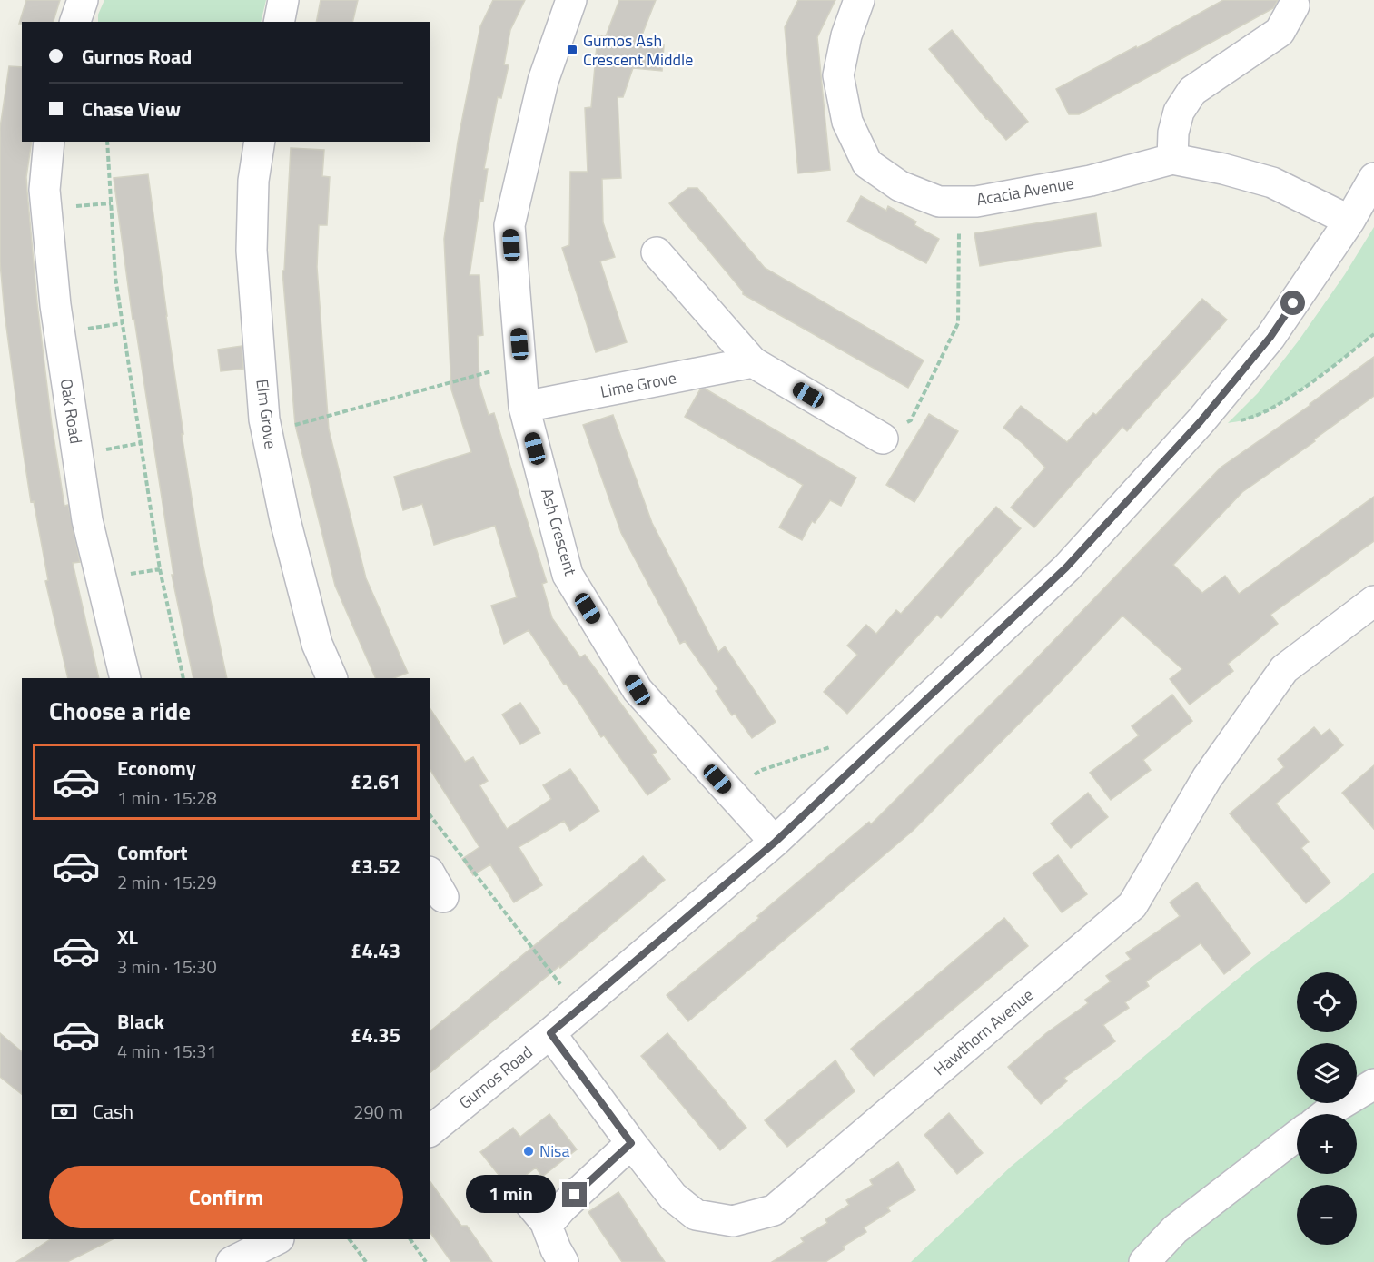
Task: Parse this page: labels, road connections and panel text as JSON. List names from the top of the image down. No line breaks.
{"streets":{"street":["Acacia Avenue","Lime Grove","Oak Road","Elm Grove","Ash Crescent","Hawthorn Avenue","Gurnos Road"]},"crossings":[["Acacia Avenue","Gurnos Road"],["Lime Grove","Ash Crescent"],["Ash Crescent","Gurnos Road"],["Hawthorn Avenue","Gurnos Road"]],"places":{"transit":["Gurnos Ash Crescent Middle"],"other":["Nisa"]},"page":{"banner":["Gurnos Road","Chase View"],"heading":"Choose a ride","list":[{"name":"Economy","note":"1 min · 15:28","value":"£2.61"},{"name":"Comfort","note":"2 min · 15:29","value":"£3.52"},{"name":"XL","note":"3 min · 15:30","value":"£4.43"},{"name":"Black","note":"4 min · 15:31","value":"£4.35"}],"map_buttons":["+","−"],"pay":["Cash","290 m"],"buttons":"Confirm","bubble":"1 min"}}
